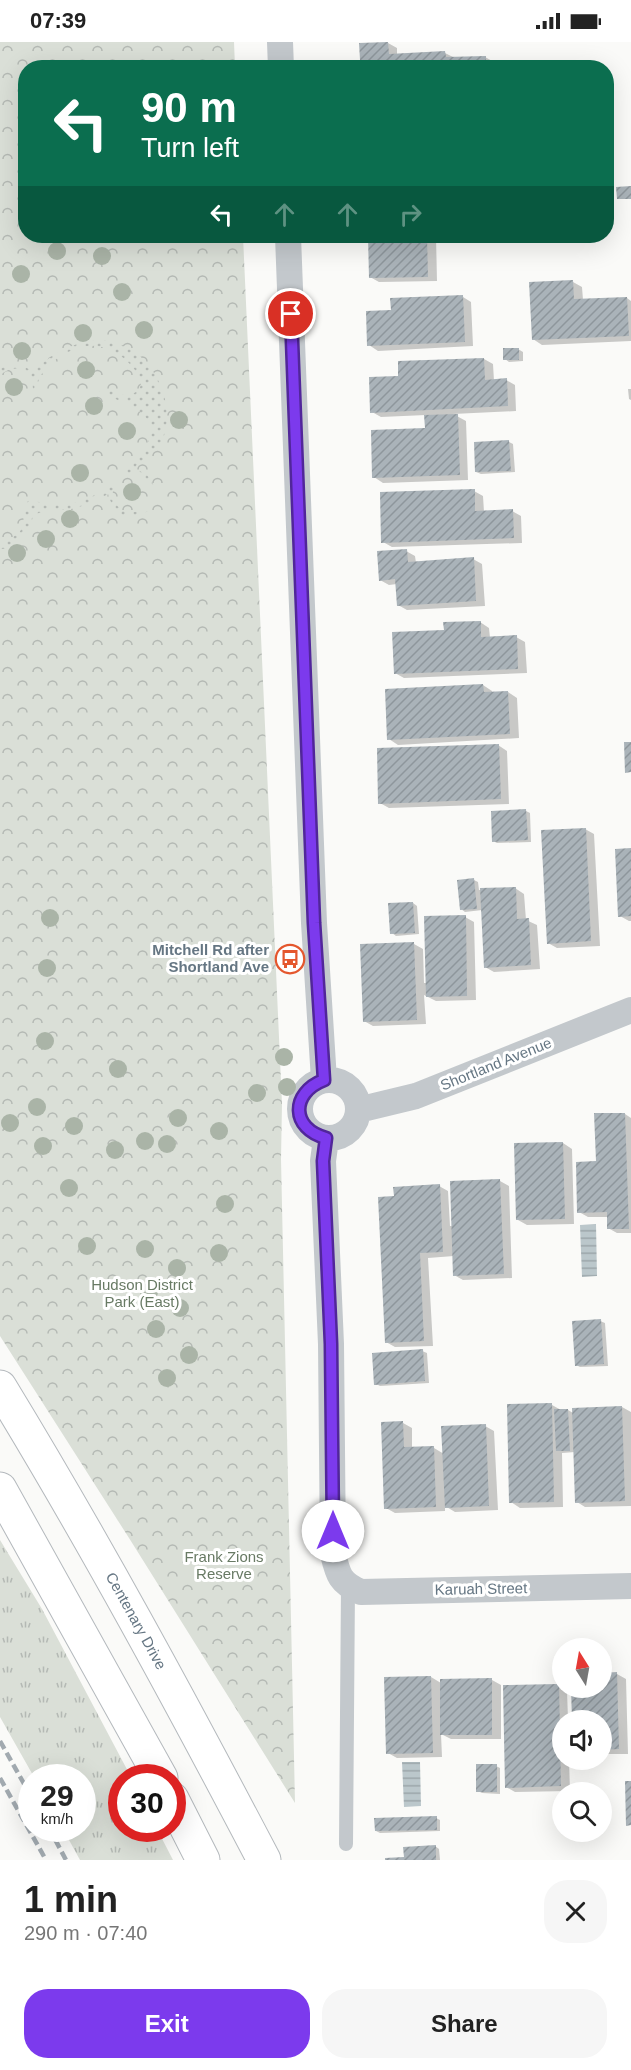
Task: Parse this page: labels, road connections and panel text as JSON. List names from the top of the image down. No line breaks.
{"streets":{"highway":["Centenary Drive"],"street":["Shortland Avenue","Karuah Street"]},"parks":["Hudson District Park (East)","Frank Zions Reserve"],"places":{"bus stop":["Mitchell Rd after Shortland Ave"]},"north":"top","page":{"status":"07:39","turn":["90 m","Turn left"],"speed":"29 km/h","limit":"30","heading":["1 min","290 m · 07:40"],"buttons":["Exit","Share"]}}
